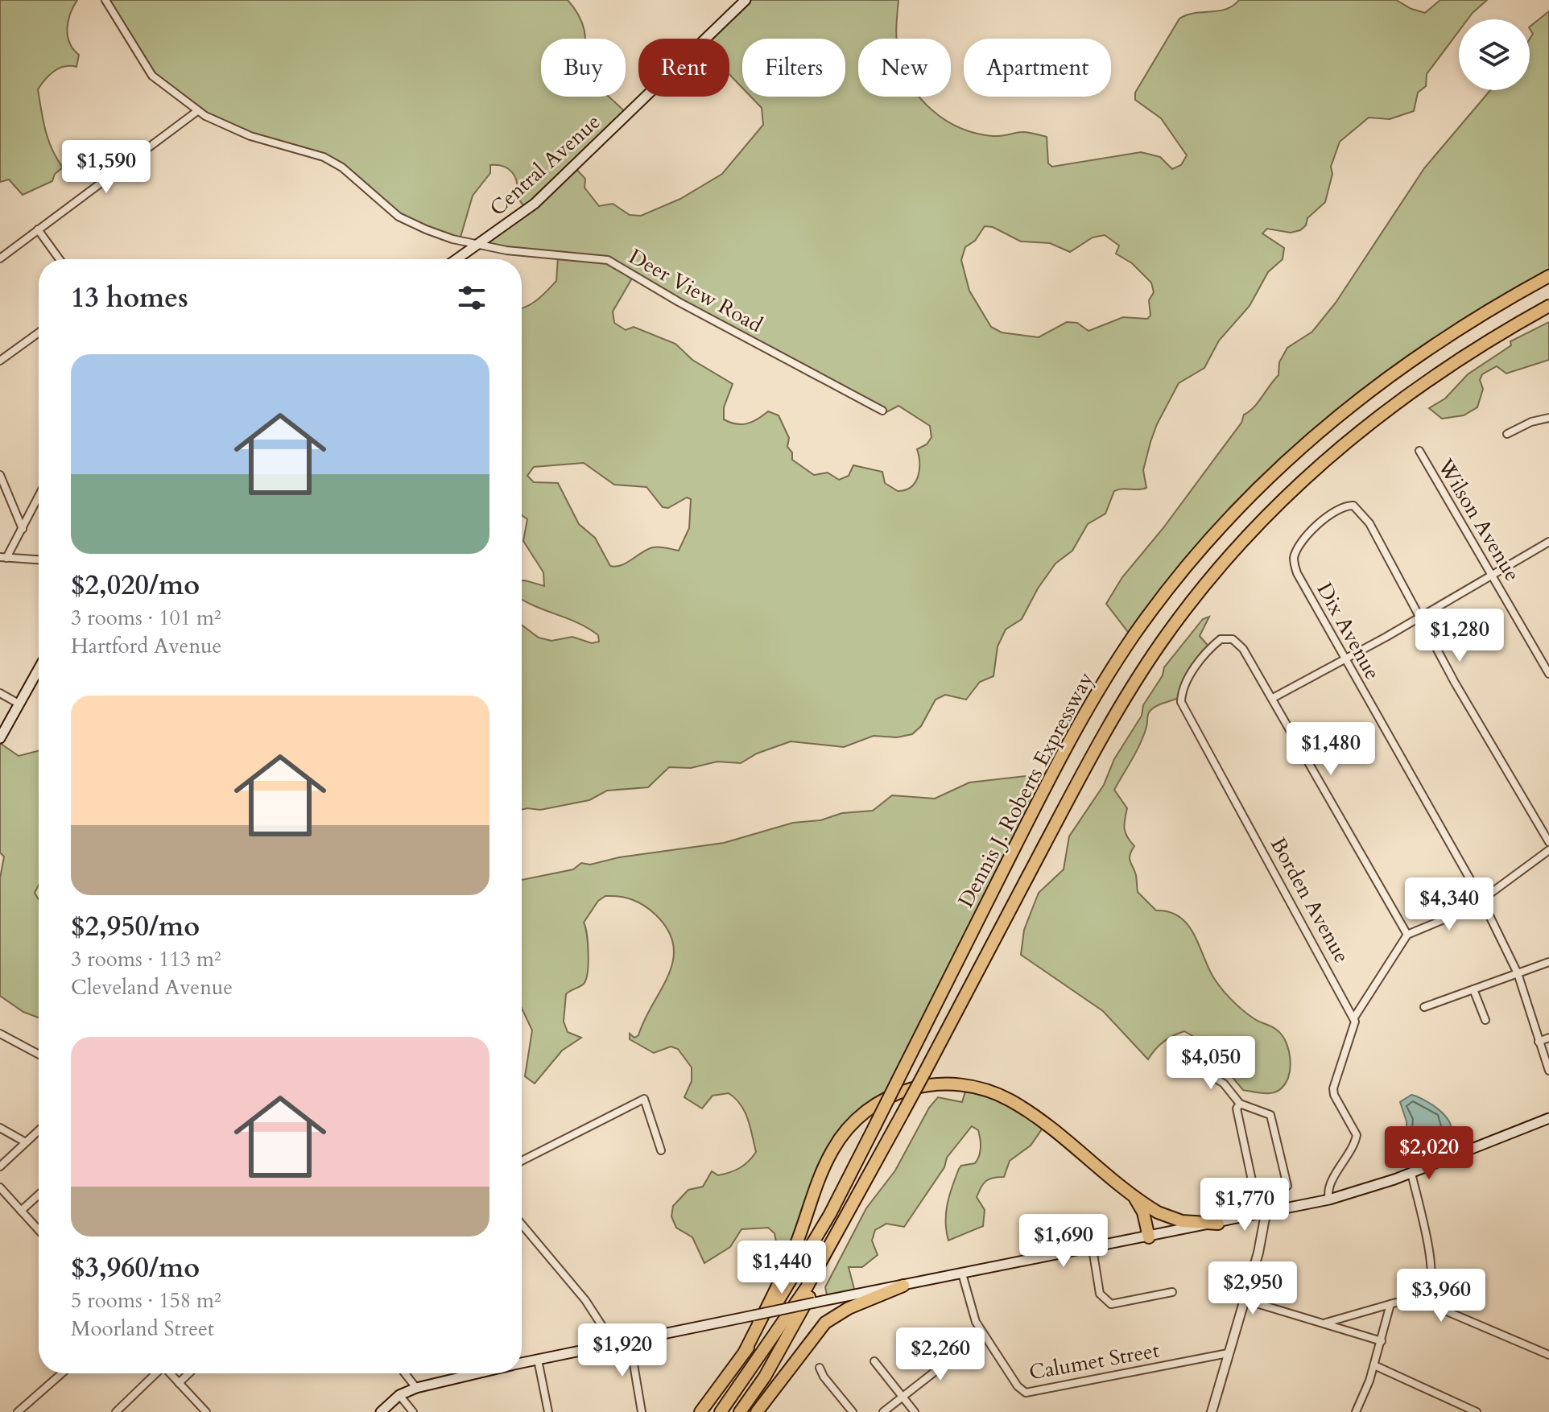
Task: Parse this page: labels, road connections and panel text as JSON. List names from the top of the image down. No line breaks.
{"streets":{"highway":["Dennis J. Roberts Expressway"],"main road":["Central Avenue"],"street":["Deer View Road","Wilson Avenue","Dix Avenue","Borden Avenue","Calumet Street"]},"crossings":[["Central Avenue","Deer View Road"]],"page":{"chip":["Buy","Rent","Filters","New","Apartment"],"price":["$1,590","$1,280","$1,480","$4,340","$4,050","$2,020","$1,770","$1,690","$1,440","$2,950","$3,960","$1,920","$2,260"],"heading":"13 homes","list":[{"name":"$2,020/mo","note":"3 rooms · 101 m² · Hartford Avenue"},{"name":"$2,950/mo","note":"3 rooms · 113 m² · Cleveland Avenue"},{"name":"$3,960/mo","note":"5 rooms · 158 m² · Moorland Street"}]}}
